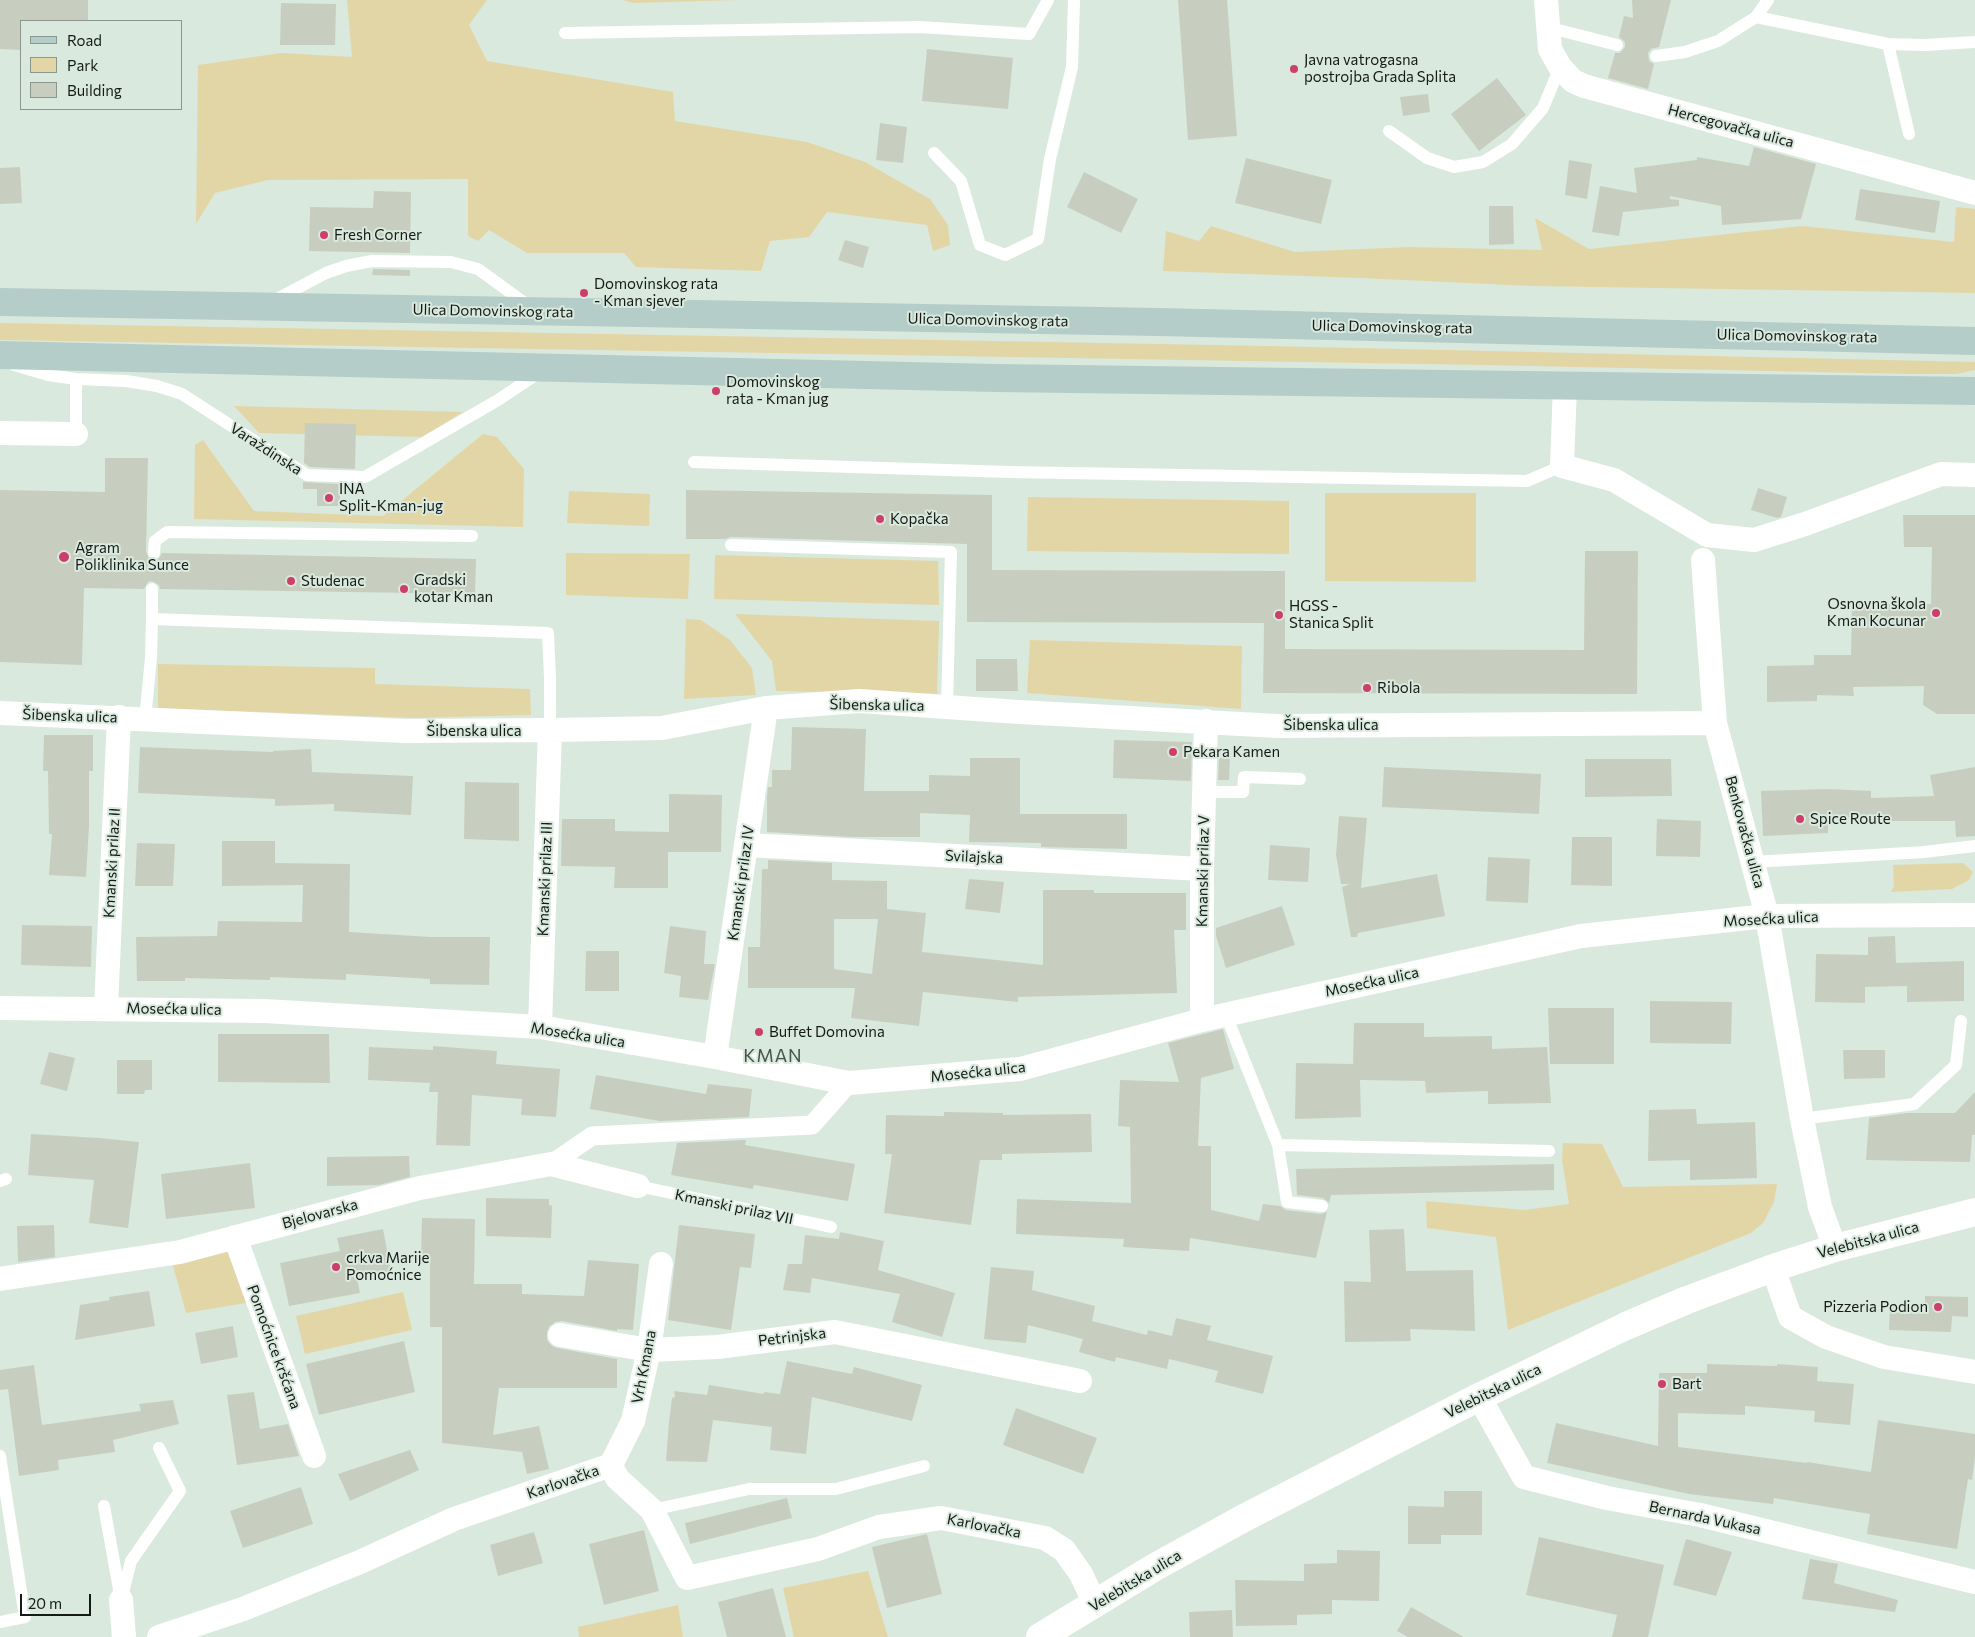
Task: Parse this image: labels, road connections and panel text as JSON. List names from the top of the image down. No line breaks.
{"streets":{"main road":["Ulica Domovinskog rata"],"street":["Hercegovačka ulica","Šibenska ulica","Benkovačka ulica","Svilajska","Kmanski prilaz II","Kmanski prilaz V","Kmanski prilaz III","Kmanski prilaz IV","Mosećka ulica","Bjelovarska","Velebitska ulica","Petrinjska","Pomoćnice kršćana","Vrh Kmana","Karlovačka","Bernarda Vukasa"],"lane":["Varaždinska","Kmanski prilaz VII"]},"crossings":[["Šibenska ulica","Benkovačka ulica"],["Šibenska ulica","Kmanski prilaz II"],["Šibenska ulica","Kmanski prilaz V"],["Šibenska ulica","Kmanski prilaz III"],["Šibenska ulica","Kmanski prilaz IV"],["Benkovačka ulica","Mosećka ulica"],["Benkovačka ulica","Velebitska ulica"],["Svilajska","Kmanski prilaz V"],["Svilajska","Kmanski prilaz IV"],["Kmanski prilaz II","Mosećka ulica"],["Kmanski prilaz V","Mosećka ulica"],["Kmanski prilaz III","Mosećka ulica"],["Kmanski prilaz IV","Mosećka ulica"],["Kmanski prilaz VII","Bjelovarska"],["Bjelovarska","Pomoćnice kršćana"],["Velebitska ulica","Karlovačka"],["Velebitska ulica","Bernarda Vukasa"],["Petrinjska","Vrh Kmana"],["Vrh Kmana","Karlovačka"]],"districts":["KMAN"],"places":["Javna vatrogasna postrojba Grada Splita","Fresh Corner","Domovinskog rata - Kman sjever","Domovinskog rata - Kman jug","INA Split-Kman-jug","Kopačka","Agram Poliklinika Sunce","Studenac","Gradski kotar Kman","Osnovna škola Kman Kocunar","HGSS - Stanica Split","Ribola","Pekara Kamen","Spice Route","Buffet Domovina","crkva Marije Pomoćnice","Pizzeria Podion","Bart"],"legend":["Road","Park","Building"],"scale_bar":"20 m"}
